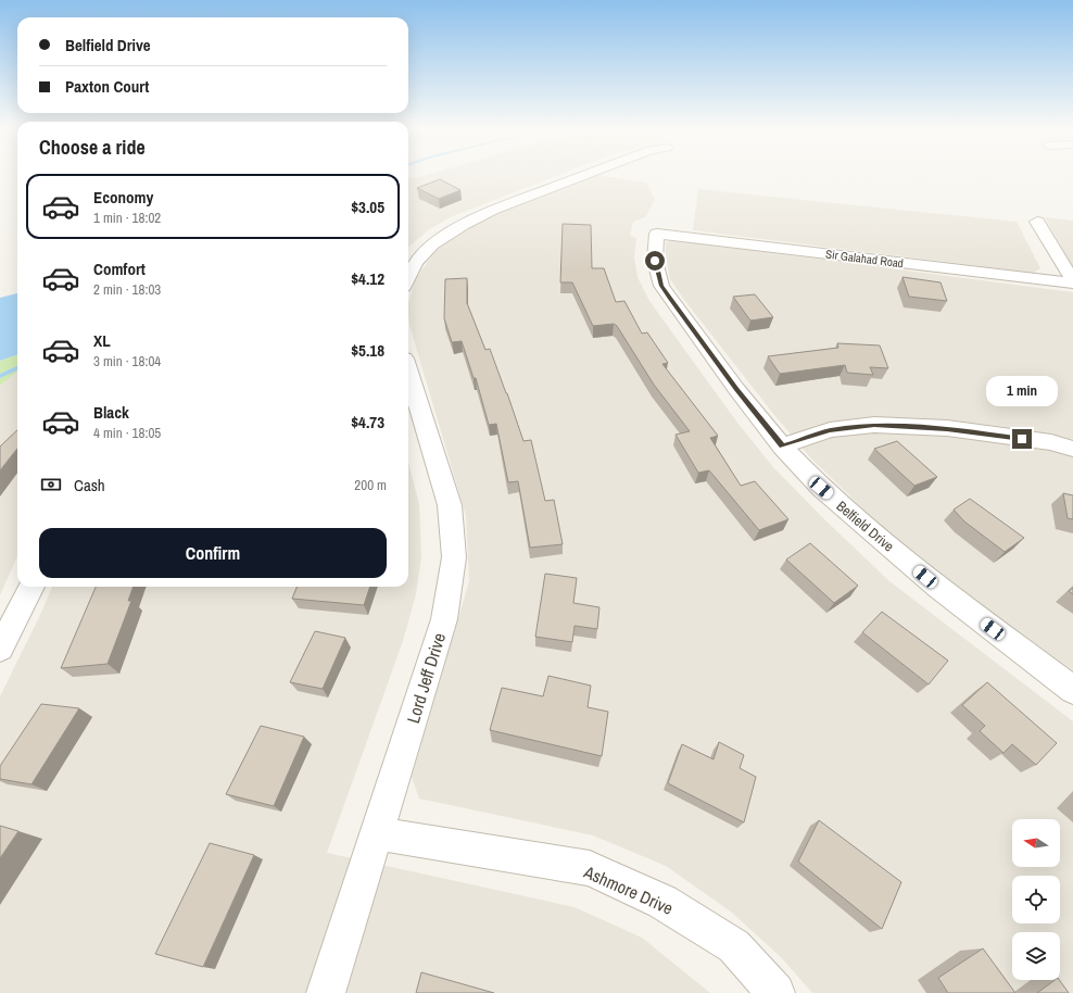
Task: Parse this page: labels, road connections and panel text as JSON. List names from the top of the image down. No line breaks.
{"streets":{"street":["Sir Galahad Road","Belfield Drive","Lord Jeff Drive","Ashmore Drive"]},"crossings":[["Sir Galahad Road","Belfield Drive"],["Lord Jeff Drive","Ashmore Drive"]],"north":"left","page":{"banner":["Belfield Drive","Paxton Court"],"heading":"Choose a ride","list":[{"name":"Economy","note":"1 min · 18:02","value":"$3.05"},{"name":"Comfort","note":"2 min · 18:03","value":"$4.12"},{"name":"XL","note":"3 min · 18:04","value":"$5.18"},{"name":"Black","note":"4 min · 18:05","value":"$4.73"}],"bubble":"1 min","pay":["Cash","200 m"],"buttons":"Confirm"}}
